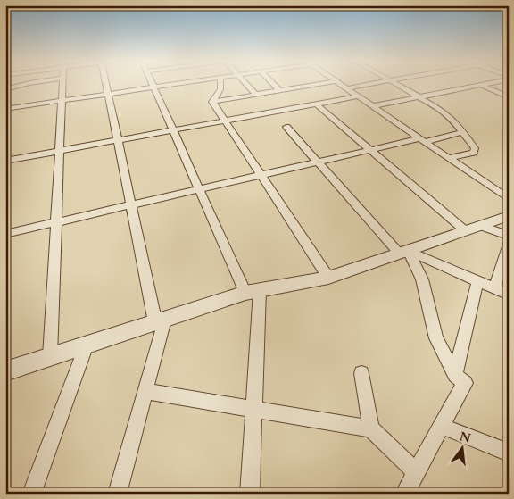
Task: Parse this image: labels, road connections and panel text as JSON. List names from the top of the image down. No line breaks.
{"north":"top"}
